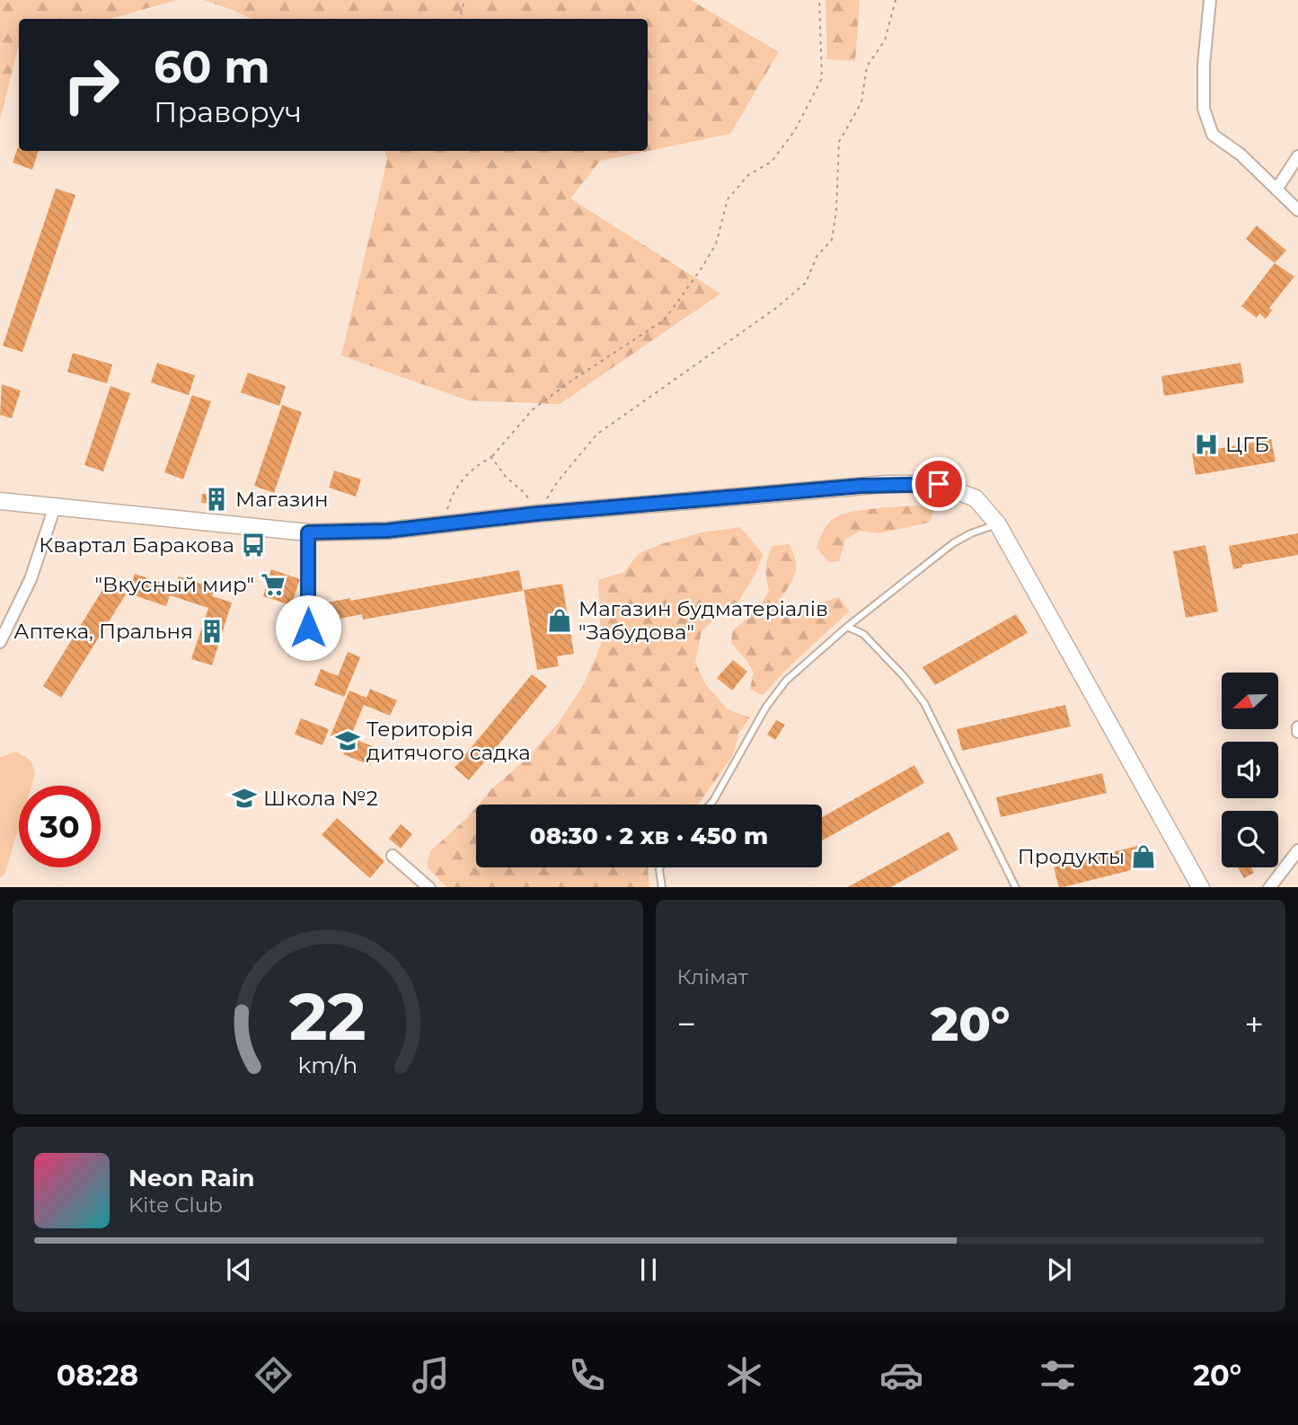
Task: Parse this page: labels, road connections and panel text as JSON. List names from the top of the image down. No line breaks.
{"places":{"hospital":["ЦГБ"],"building":["Магазин","Аптека, Пральня"],"bus stop":["Квартал Баракова"],"supermarket":["\"Вкусный мир\""],"shop":["Магазин будматеріалів \"Забудова\"","Продукты"],"school or university":["Територія дитячого садка","Школа №2"]},"north":"left","page":{"turn":["60 m","Праворуч"],"limit":"30","trip":"08:30 · 2 хв · 450 m","tile":"Клімат","heat":["−","20°","+"],"song":["Neon Rain","Kite Club"],"tabs":["08:28","20°"],"gauge":["22","km/h"]}}
